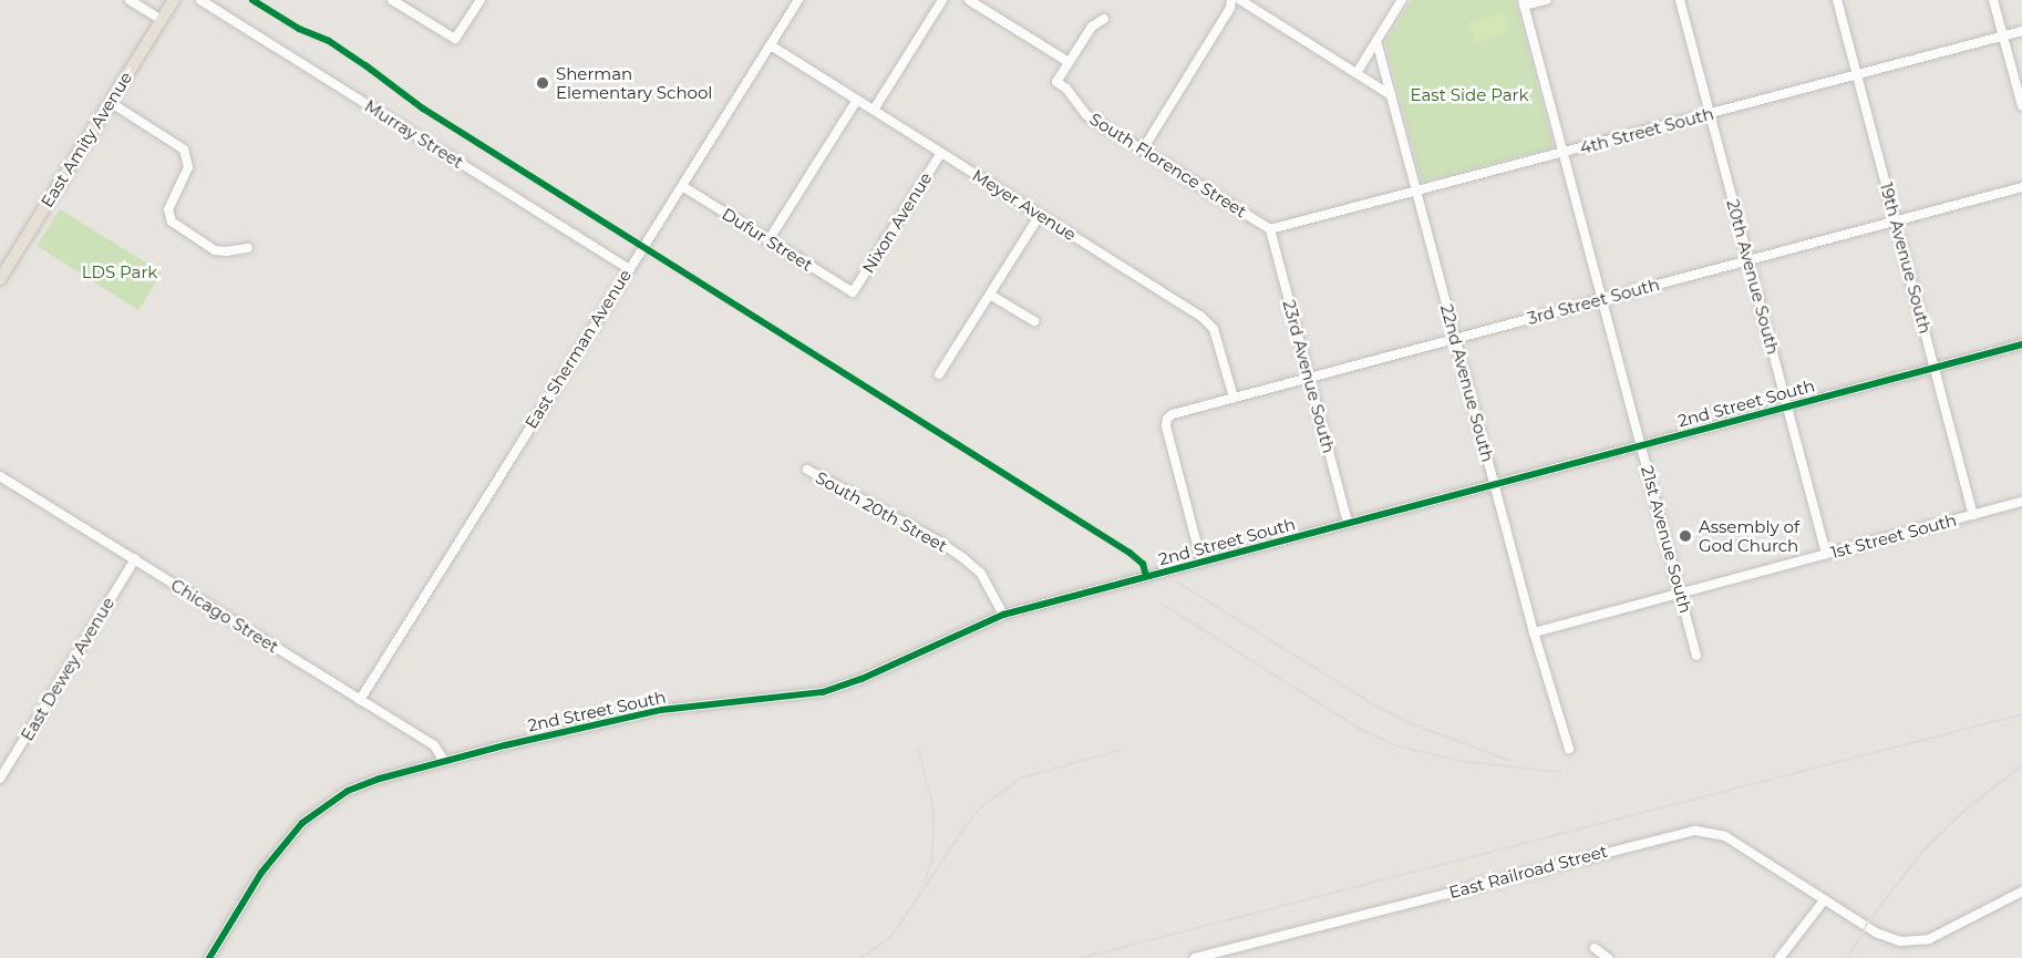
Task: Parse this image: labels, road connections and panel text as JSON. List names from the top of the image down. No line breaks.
{"streets":{"main road":["East Amity Avenue"],"street":["4th Street South","Murray Street","South Florence Street","Meyer Avenue","Nixon Avenue","Dufur Street","19th Avenue South","20th Avenue South","3rd Street South","East Sherman Avenue","23rd Avenue South","22nd Avenue South","2nd Street South","South 20th Street","1st Street South","21st Avenue South","Chicago Street","East Dewey Avenue","East Railroad Street"]},"crossings":[["4th Street South","South Florence Street"],["4th Street South","19th Avenue South"],["4th Street South","20th Avenue South"],["4th Street South","23rd Avenue South"],["4th Street South","22nd Avenue South"],["4th Street South","21st Avenue South"],["Murray Street","East Sherman Avenue"],["South Florence Street","23rd Avenue South"],["Meyer Avenue","Nixon Avenue"],["Meyer Avenue","3rd Street South"],["Meyer Avenue","East Sherman Avenue"],["Nixon Avenue","Dufur Street"],["Dufur Street","East Sherman Avenue"],["19th Avenue South","3rd Street South"],["19th Avenue South","2nd Street South"],["19th Avenue South","1st Street South"],["20th Avenue South","3rd Street South"],["20th Avenue South","2nd Street South"],["20th Avenue South","1st Street South"],["3rd Street South","23rd Avenue South"],["3rd Street South","22nd Avenue South"],["3rd Street South","2nd Street South"],["3rd Street South","21st Avenue South"],["East Sherman Avenue","Chicago Street"],["23rd Avenue South","2nd Street South"],["22nd Avenue South","2nd Street South"],["22nd Avenue South","1st Street South"],["2nd Street South","South 20th Street"],["2nd Street South","21st Avenue South"],["2nd Street South","Chicago Street"],["1st Street South","21st Avenue South"],["Chicago Street","East Dewey Avenue"]],"parks":["East Side Park","LDS Park"],"places":["Sherman Elementary School","Assembly of God Church"]}
